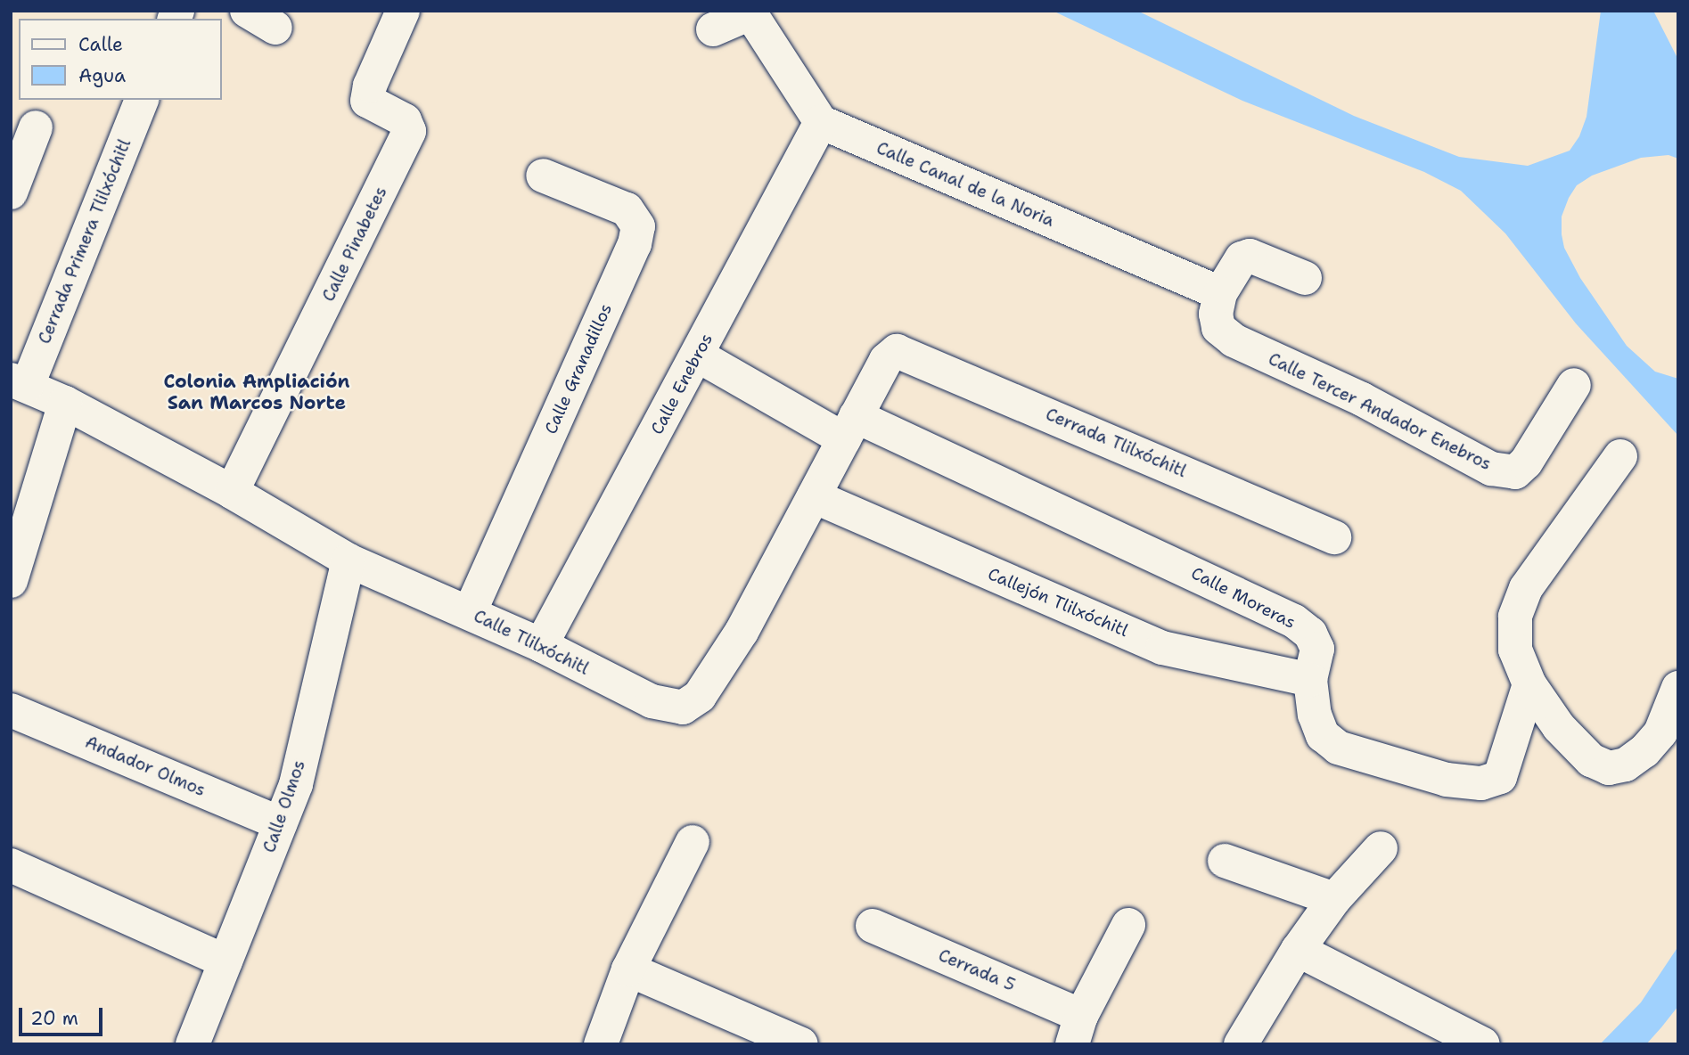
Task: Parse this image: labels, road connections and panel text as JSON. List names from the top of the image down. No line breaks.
{"streets":{"street":["Calle Canal de la Noria","Cerrada Primera Tlilxóchitl","Calle Pinabetes","Calle Granadillos","Calle Enebros","Calle Tercer Andador Enebros","Cerrada Tlilxóchitl","Calle Moreras","Callejón Tlilxóchitl","Calle Tlilxóchitl","Andador Olmos","Calle Olmos","Cerrada 5"]},"crossings":[["Calle Canal de la Noria","Calle Enebros"],["Calle Canal de la Noria","Calle Tercer Andador Enebros"],["Cerrada Primera Tlilxóchitl","Calle Tlilxóchitl"],["Calle Pinabetes","Calle Tlilxóchitl"],["Calle Granadillos","Calle Tlilxóchitl"],["Calle Enebros","Calle Tlilxóchitl"],["Cerrada Tlilxóchitl","Calle Tlilxóchitl"],["Calle Moreras","Callejón Tlilxóchitl"],["Calle Moreras","Calle Tlilxóchitl"],["Callejón Tlilxóchitl","Calle Tlilxóchitl"],["Calle Tlilxóchitl","Calle Olmos"],["Andador Olmos","Calle Olmos"]],"districts":["Colonia Ampliación San Marcos Norte"],"legend":["Calle","Agua"],"scale_bar":"20 m"}
